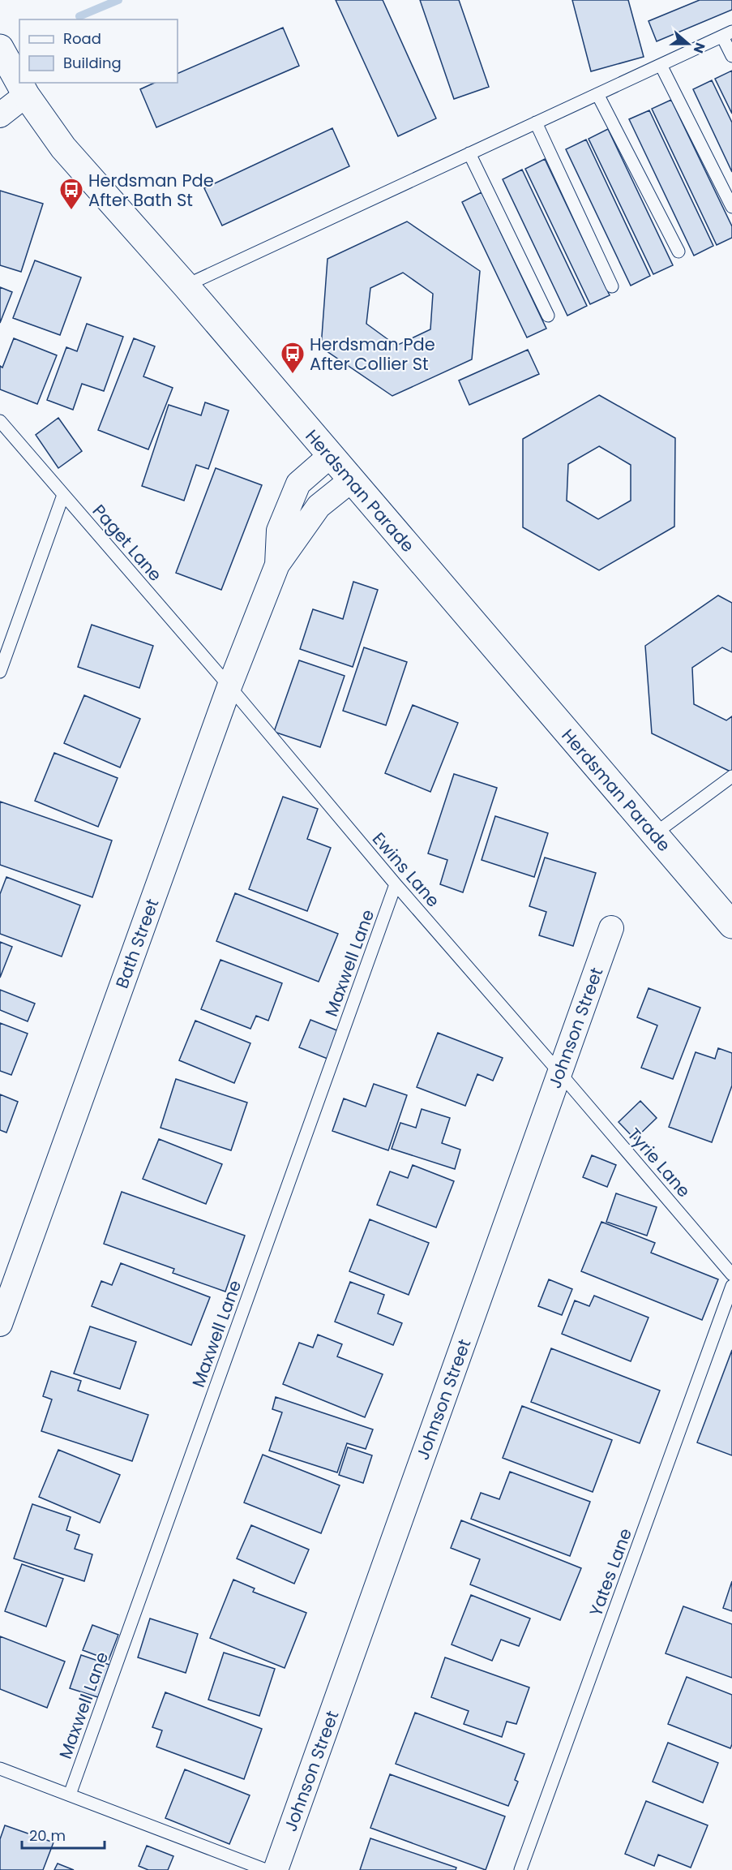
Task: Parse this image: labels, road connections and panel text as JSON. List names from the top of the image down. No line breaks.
{"streets":{"main road":["Herdsman Parade"],"street":["Bath Street","Johnson Street"],"lane":["Paget Lane","Ewins Lane","Maxwell Lane","Tyrie Lane","Yates Lane"]},"crossings":[["Herdsman Parade","Bath Street"],["Paget Lane","Ewins Lane"],["Paget Lane","Bath Street"],["Ewins Lane","Bath Street"],["Ewins Lane","Maxwell Lane"],["Ewins Lane","Johnson Street"],["Ewins Lane","Tyrie Lane"],["Johnson Street","Tyrie Lane"]],"places":{"bus stop":["Herdsman Pde After Bath St","Herdsman Pde After Collier St"]},"legend":["Road","Building"],"scale_bar":"20 m","north":"right"}
